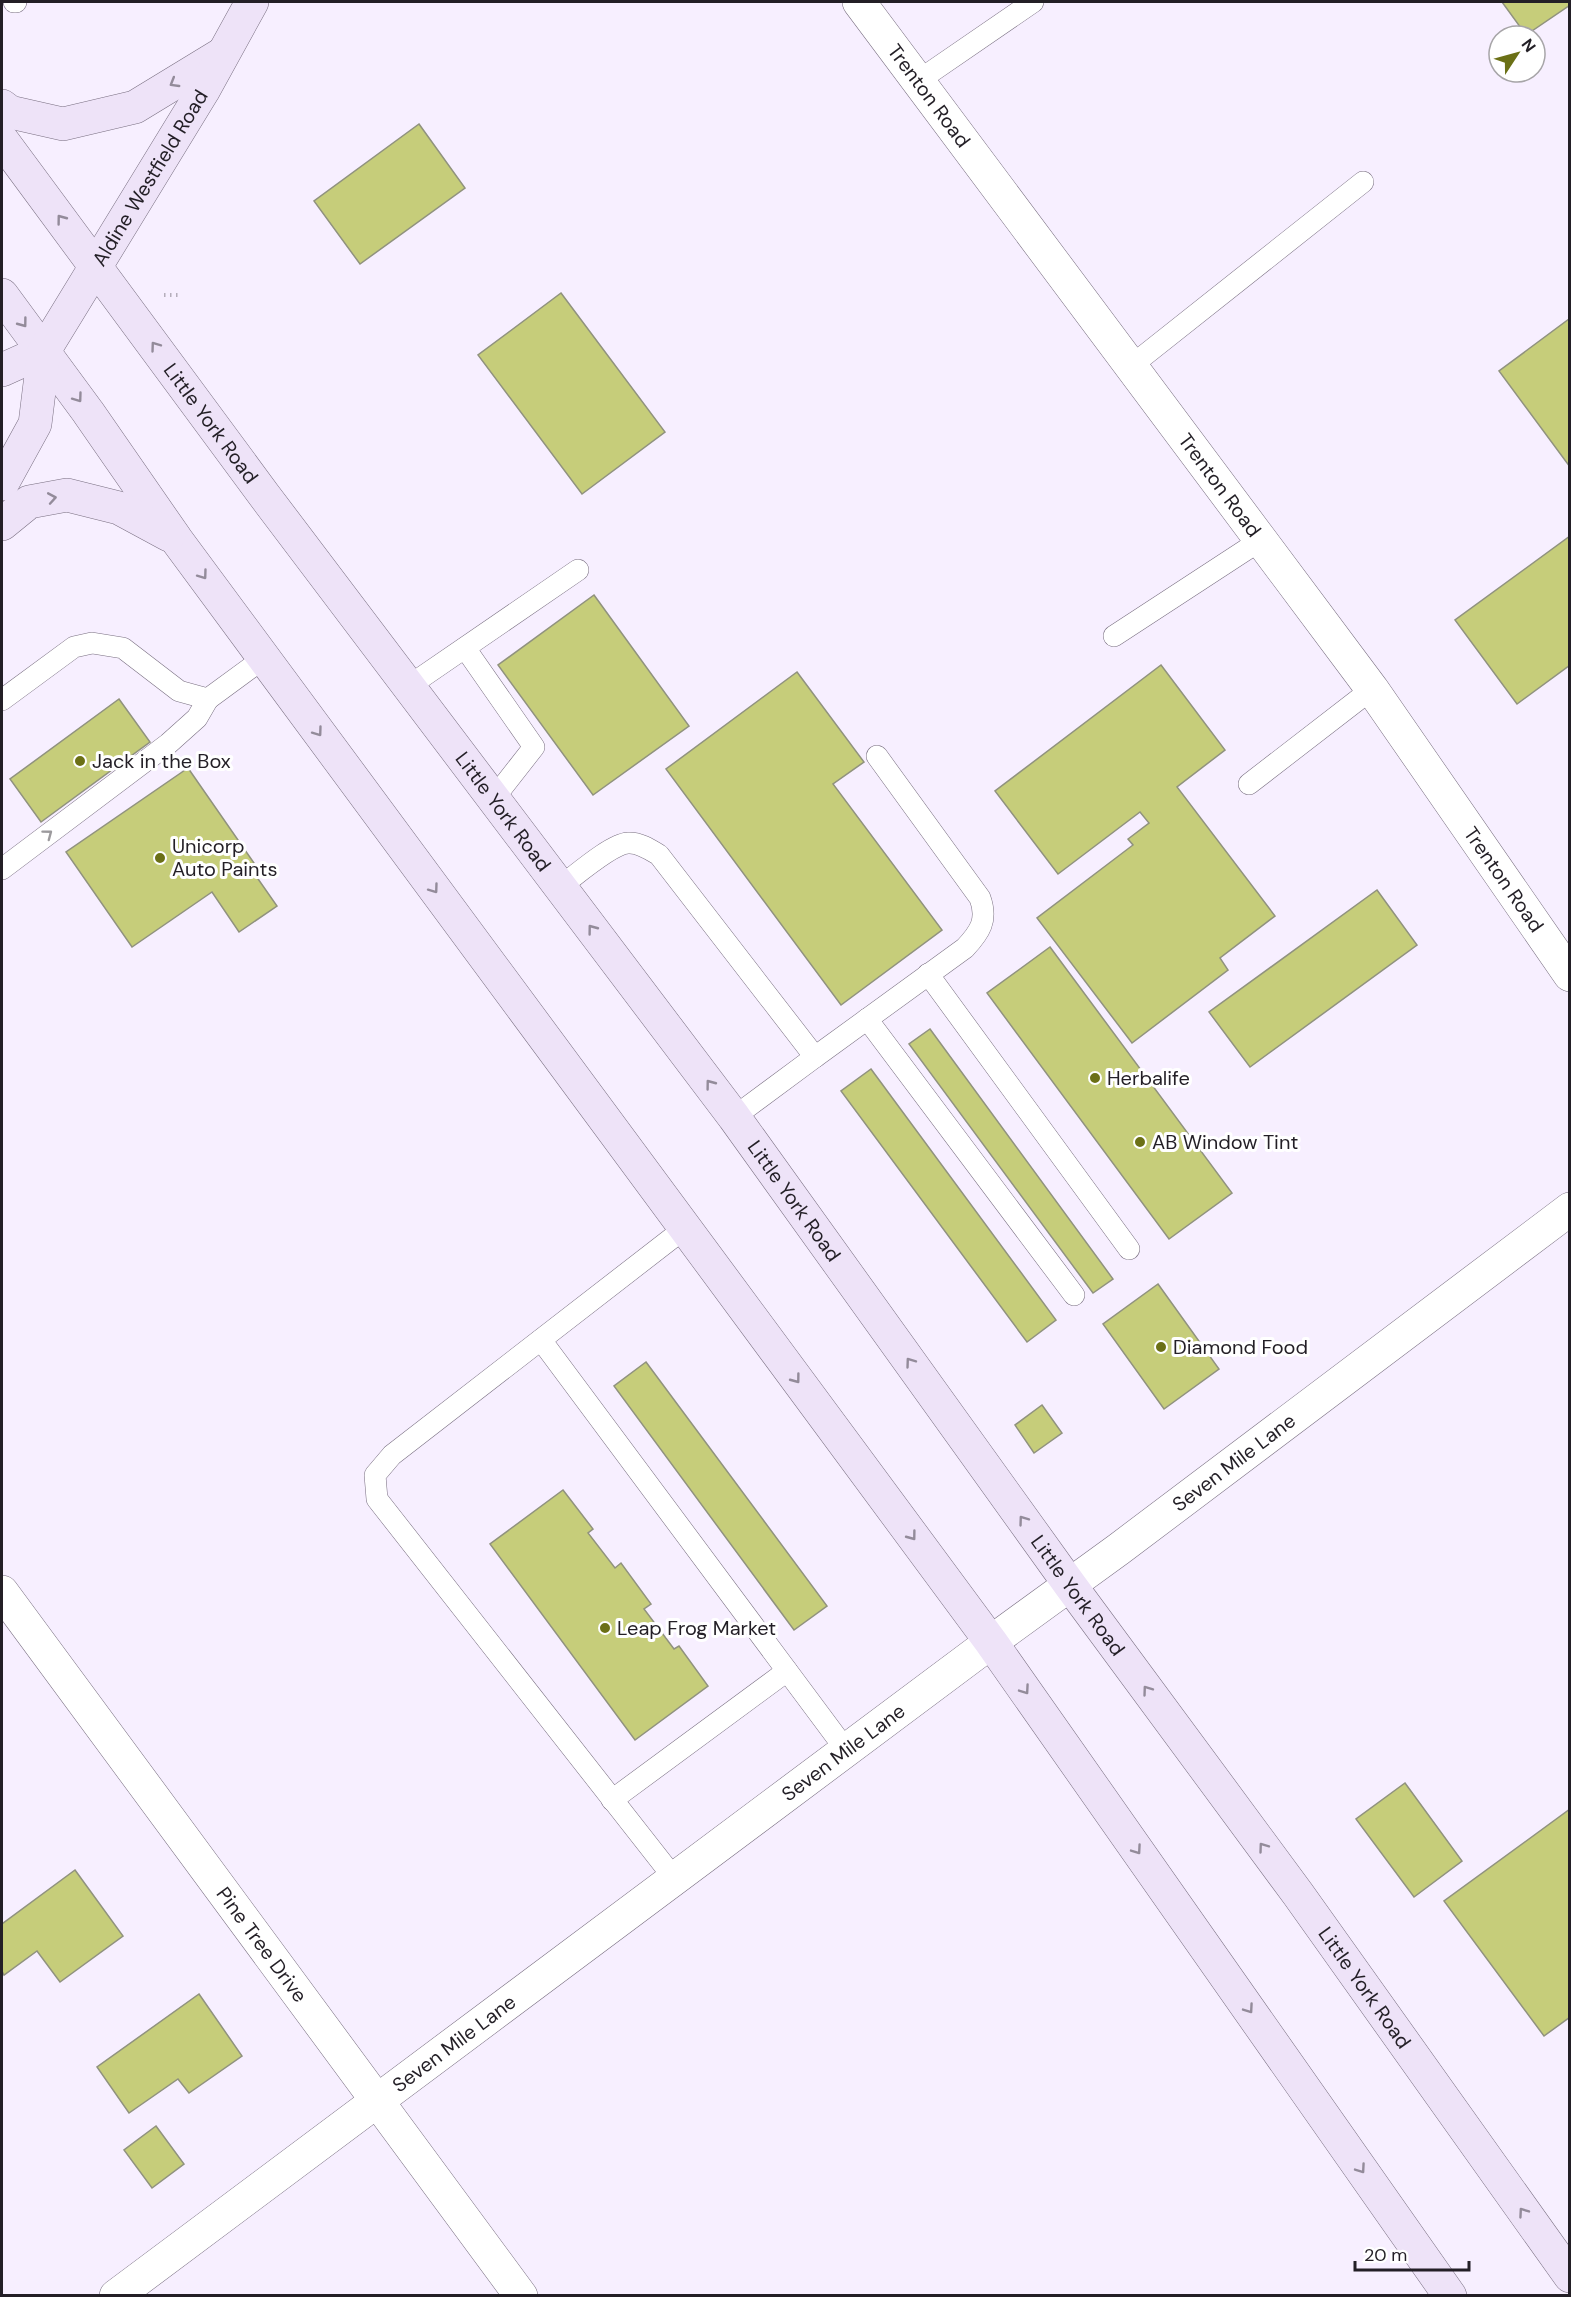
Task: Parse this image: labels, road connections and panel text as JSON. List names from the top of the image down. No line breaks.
{"streets":{"main road":["Aldine Westfield Road","Little York Road"],"street":["Trenton Road","Seven Mile Lane","Pine Tree Drive"]},"crossings":[["Aldine Westfield Road","Little York Road"],["Little York Road","Seven Mile Lane"],["Seven Mile Lane","Pine Tree Drive"]],"places":["Jack in the Box","Unicorp Auto Paints","Herbalife","AB Window Tint","Diamond Food","Leap Frog Market"],"scale_bar":"20 m","north":"top right"}
